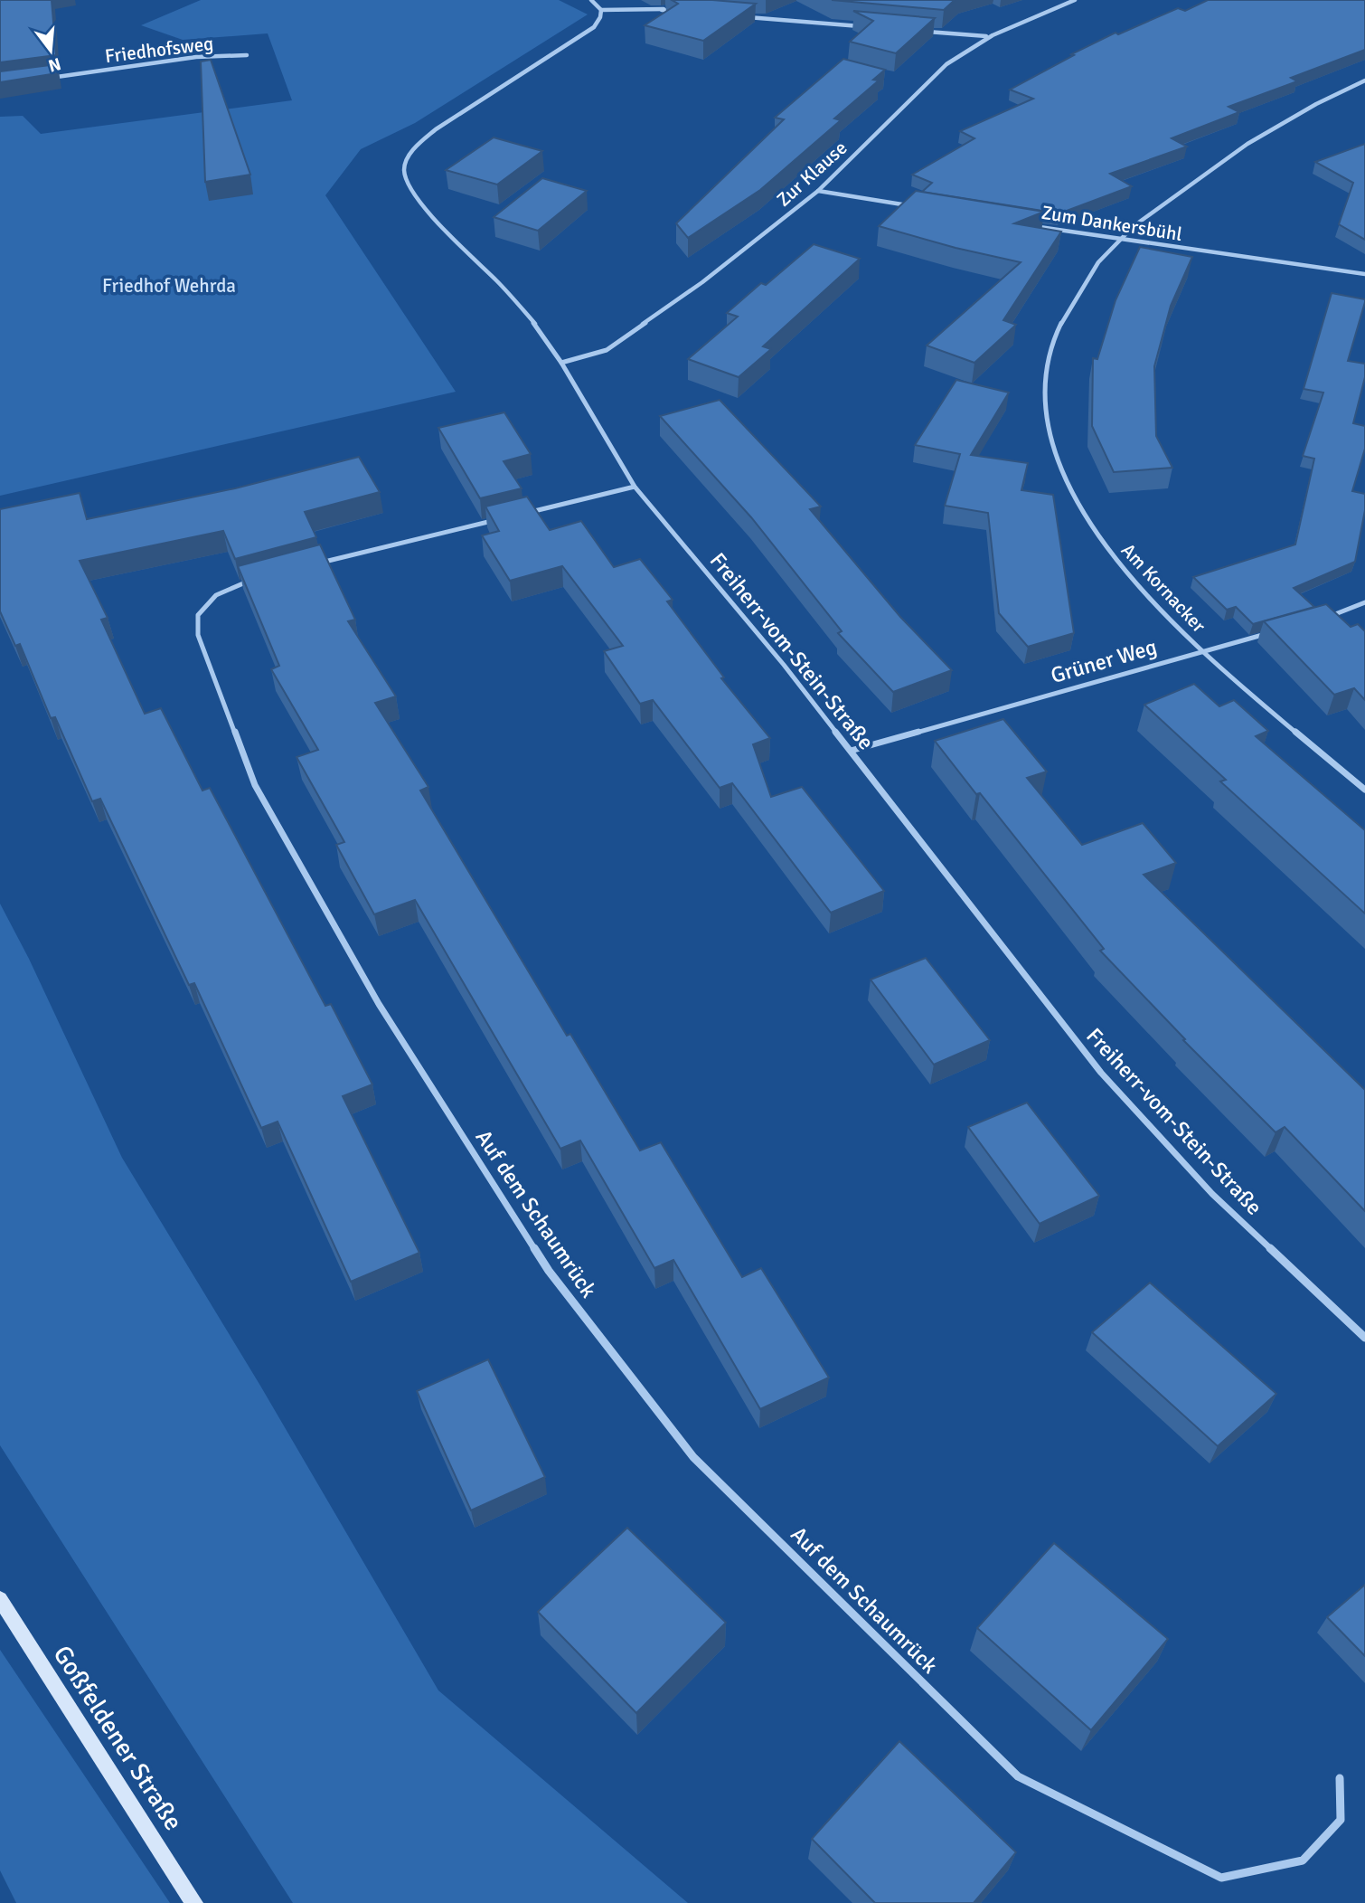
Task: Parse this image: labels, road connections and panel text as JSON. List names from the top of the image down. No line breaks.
{"streets":{"main road":["Goßfeldener Straße"],"street":["Friedhofsweg","Zur Klause","Zum Dankersbühl","Am Kornacker","Freiherr-vom-Stein-Straße","Grüner Weg","Auf dem Schaumrück"]},"crossings":[["Zur Klause","Freiherr-vom-Stein-Straße"],["Zum Dankersbühl","Am Kornacker"],["Am Kornacker","Grüner Weg"],["Freiherr-vom-Stein-Straße","Grüner Weg"]],"parks":["Friedhof Wehrda"],"north":"bottom"}
